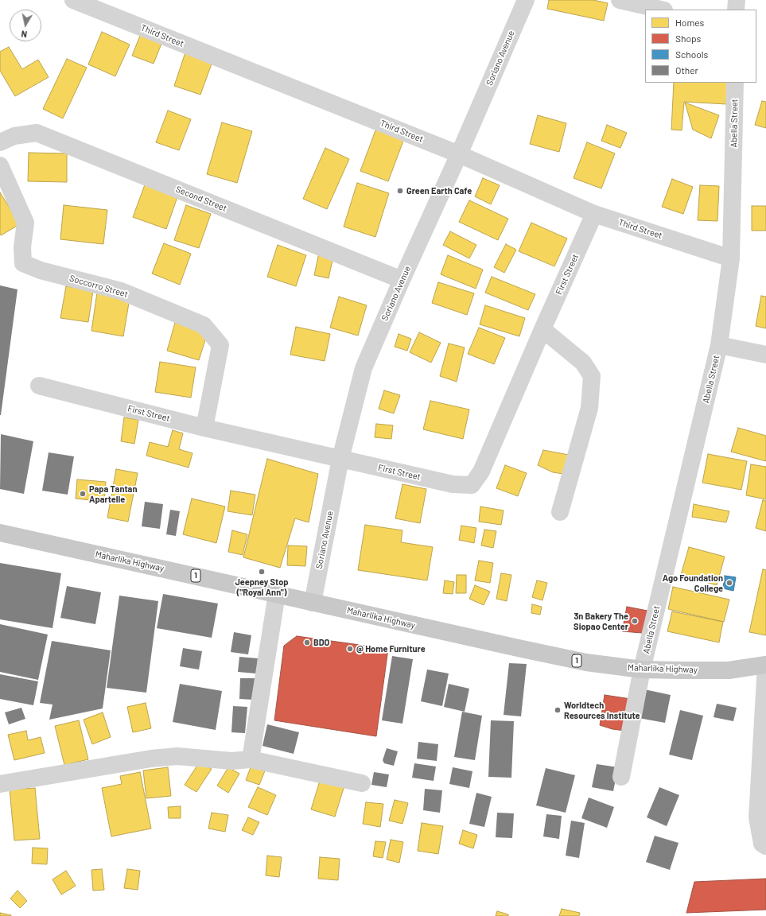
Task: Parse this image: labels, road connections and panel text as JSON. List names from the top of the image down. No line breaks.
{"streets":{"main road":["Maharlika Highway","1"],"street":["Third Street","Soriano Avenue","Abella Street","Second Street","First Street","Soccorro Street"]},"crossings":[["Third Street","Soriano Avenue"],["Third Street","Abella Street"],["Third Street","First Street"],["Soriano Avenue","Second Street"],["Soriano Avenue","First Street"],["Soriano Avenue","Maharlika Highway"],["Abella Street","Maharlika Highway"],["First Street","Soccorro Street"]],"places":["Green Earth Cafe","Papa Tantan Apartelle","Jeepney Stop (\"Royal Ann\")","Ago Foundation College","3n Bakery The Siopao Center","BDO","@ Home Furniture","Worldtech Resources Institute"],"legend":["Homes","Shops","Schools","Other"],"north":"bottom"}
